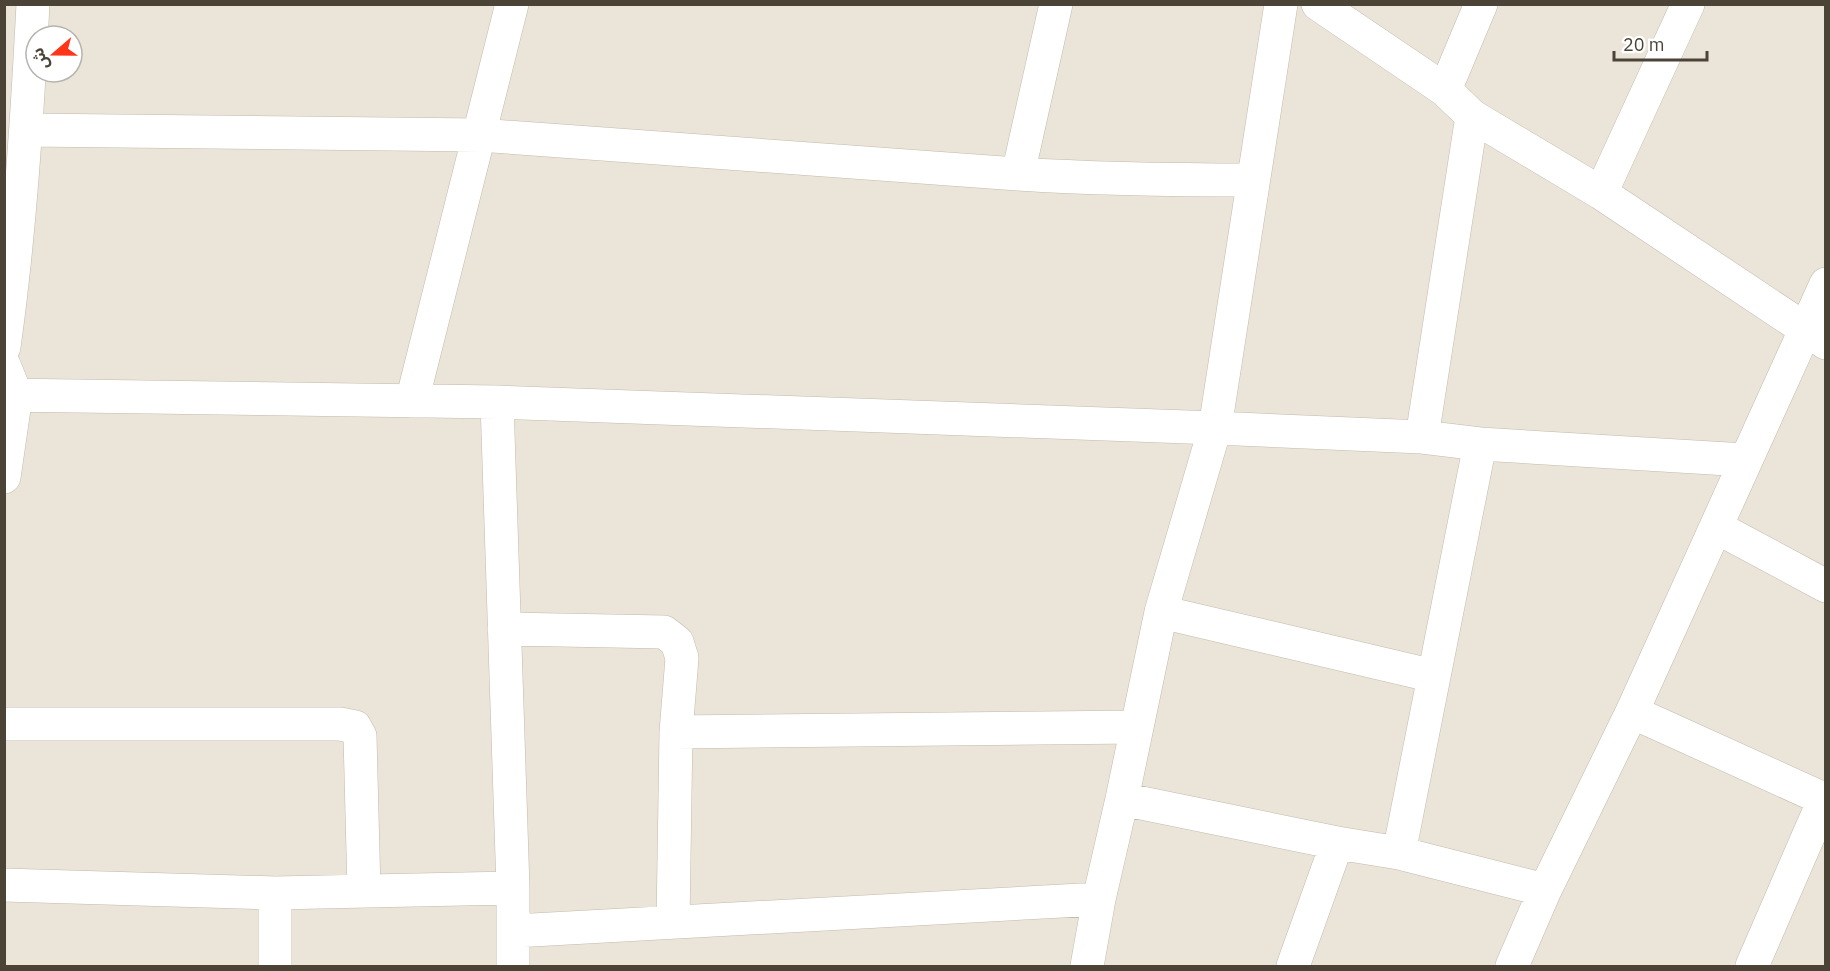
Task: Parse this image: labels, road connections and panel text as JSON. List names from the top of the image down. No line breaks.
{"scale_bar":"20 m","north":"left"}
